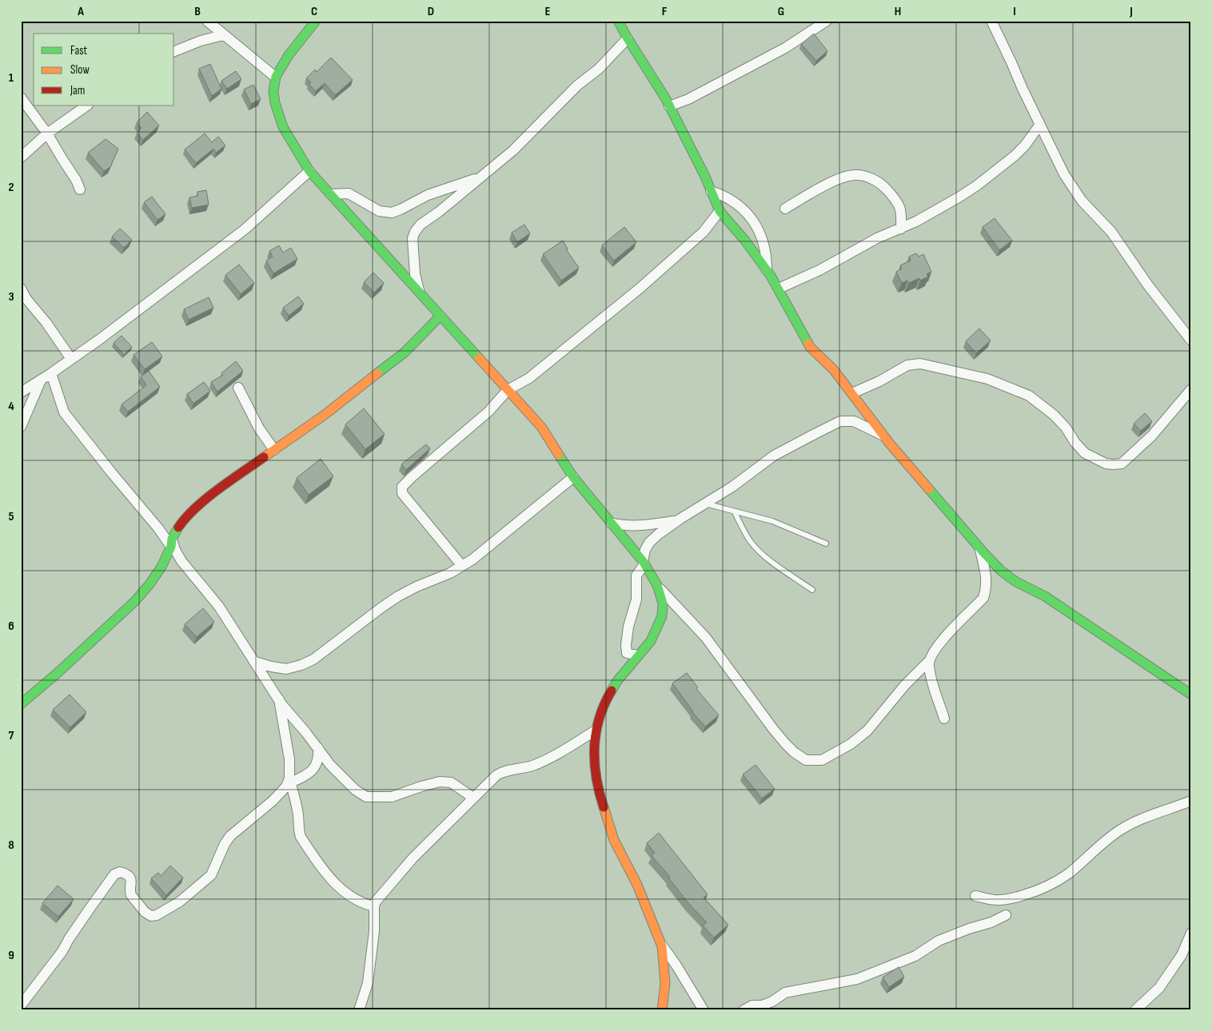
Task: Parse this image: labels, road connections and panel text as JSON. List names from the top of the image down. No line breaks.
{"legend":["Fast","Slow","Jam"],"grid":{"columns":["A","B","C","D","E","F","G","H","I","J"],"rows":["1","2","3","4","5","6","7","8","9"]}}
